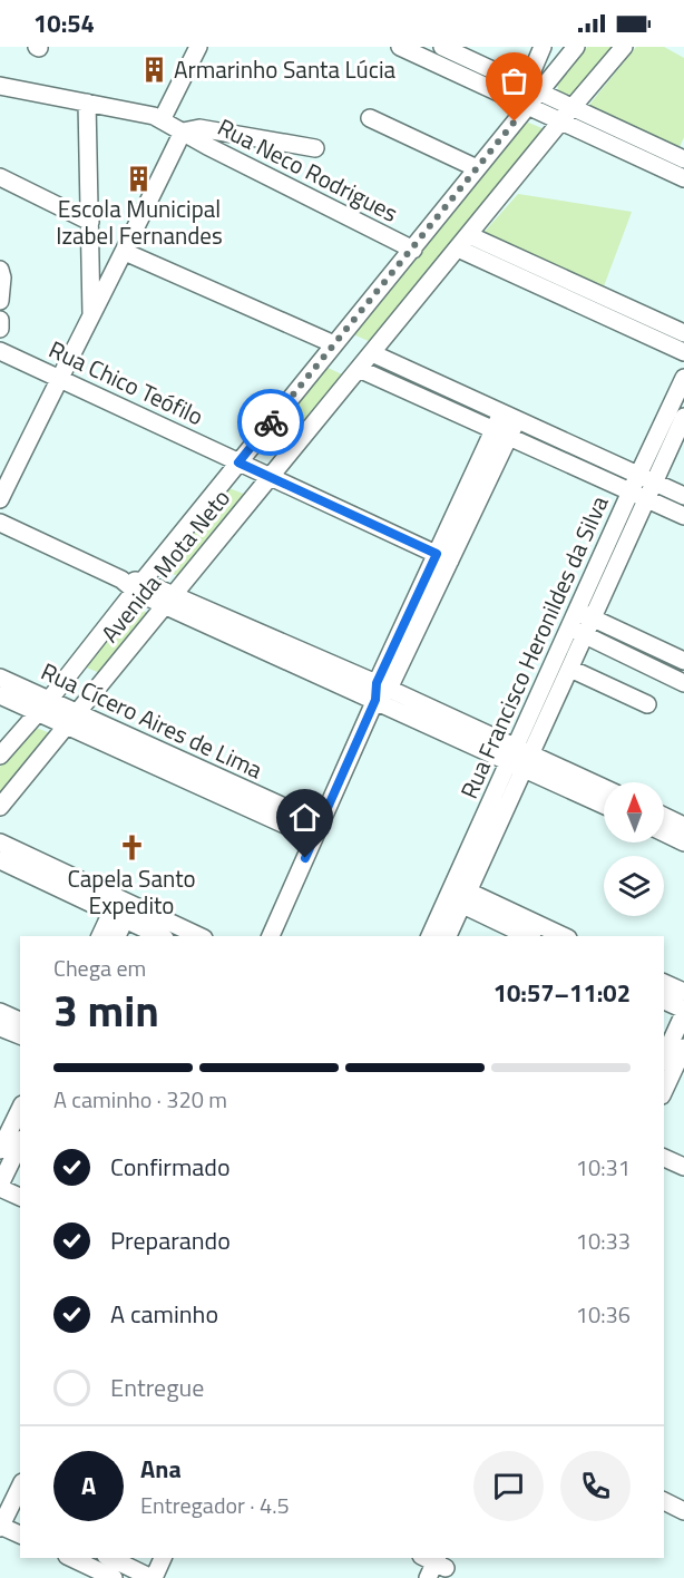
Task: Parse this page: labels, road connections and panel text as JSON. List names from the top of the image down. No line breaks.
{"streets":{"street":["Rua Neco Rodrigues","Rua Chico Teófilo","Avenida Mota Neto","Rua Francisco Heronildes da Silva","Rua Cícero Aires de Lima"]},"crossings":[["Rua Neco Rodrigues","Avenida Mota Neto"],["Rua Chico Teófilo","Avenida Mota Neto"],["Avenida Mota Neto","Rua Cícero Aires de Lima"]],"places":{"building":["Armarinho Santa Lúcia","Escola Municipal Izabel Fernandes"],"church":["Capela Santo Expedito"]},"north":"top","page":{"status":"10:54","heading":["3 min","Chega em","10:57–11:02"],"panel":["Ana","Entregador · 4.5"],"bar":"A caminho · 320 m","list":[["Confirmado","10:31"],["Preparando","10:33"],["A caminho","10:36"],"Entregue"],"round":"A"}}
